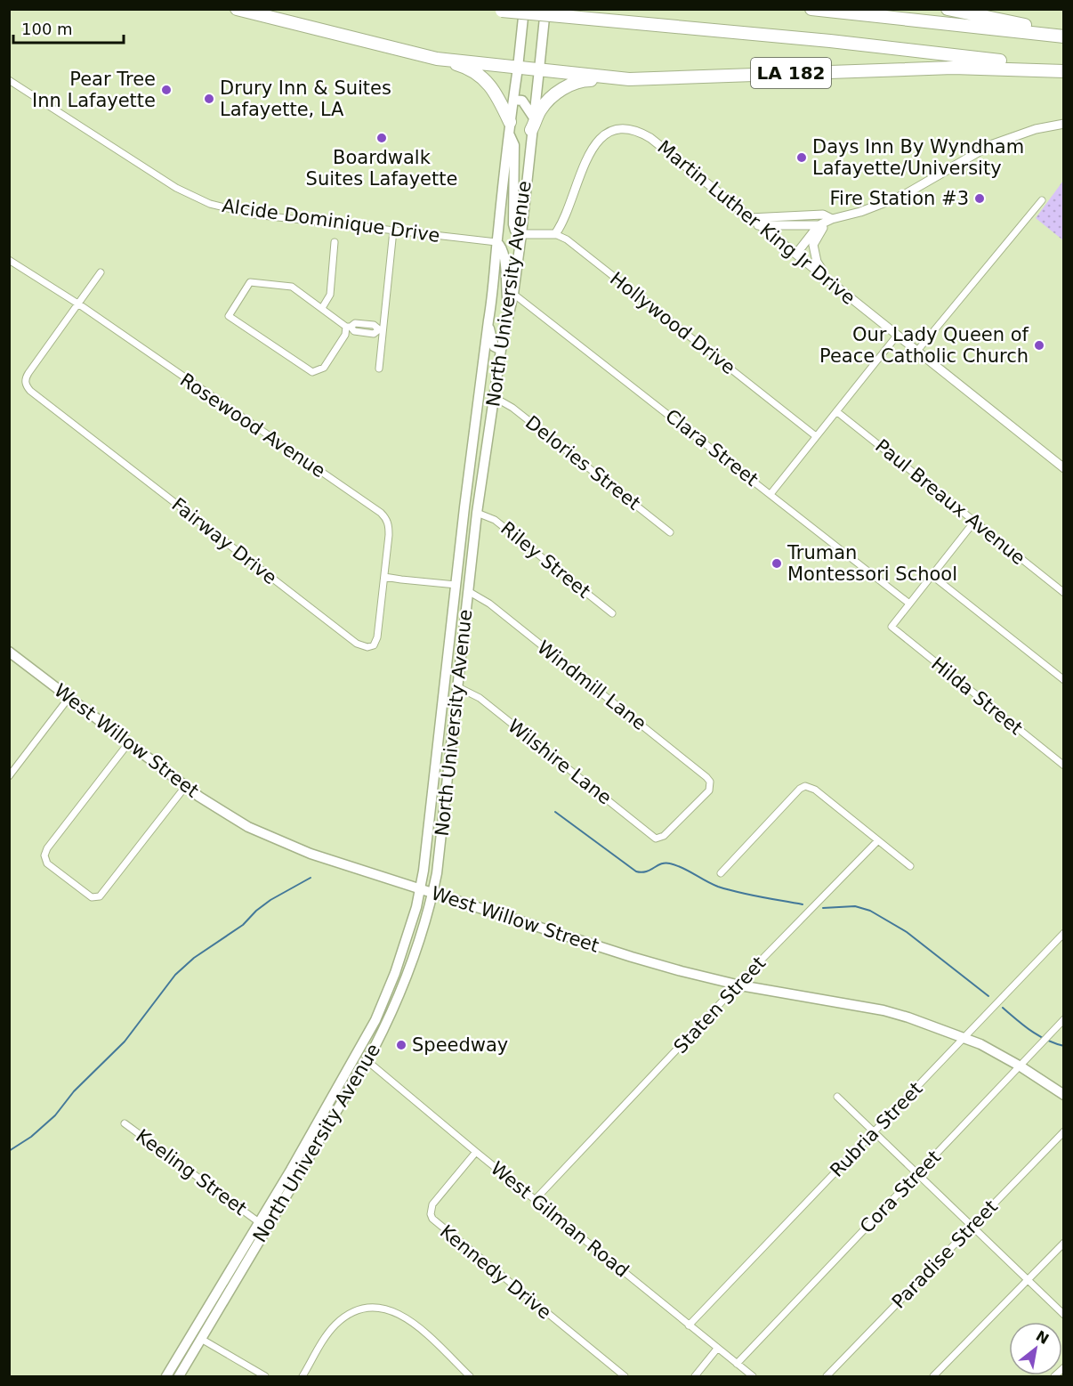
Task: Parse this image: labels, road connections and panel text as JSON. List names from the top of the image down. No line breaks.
{"streets":{"highway":["LA 182"],"main road":["North University Avenue","West Willow Street"],"street":["Alcide Dominique Drive","Martin Luther King Jr Drive","Hollywood Drive","Rosewood Avenue","Clara Street","Delories Street","Paul Breaux Avenue","Fairway Drive","Riley Street","Windmill Lane","Hilda Street","Wilshire Lane","Staten Street","Rubria Street","Keeling Street","Cora Street","West Gilman Road","Paradise Street","Kennedy Drive"]},"crossings":[["LA 182","North University Avenue"],["Alcide Dominique Drive","North University Avenue"],["Martin Luther King Jr Drive","Hollywood Drive"],["North University Avenue","Clara Street"],["North University Avenue","Delories Street"],["North University Avenue","Riley Street"],["North University Avenue","Windmill Lane"],["North University Avenue","West Willow Street"],["North University Avenue","Wilshire Lane"],["North University Avenue","Keeling Street"],["North University Avenue","West Gilman Road"],["Rosewood Avenue","Fairway Drive"],["Clara Street","Hilda Street"],["Windmill Lane","Wilshire Lane"],["West Willow Street","Staten Street"],["West Willow Street","Rubria Street"],["West Willow Street","Cora Street"],["Staten Street","West Gilman Road"],["Rubria Street","West Gilman Road"],["Cora Street","West Gilman Road"],["West Gilman Road","Kennedy Drive"]],"places":["Pear Tree Inn Lafayette","Drury Inn & Suites Lafayette, LA","Boardwalk Suites Lafayette","Days Inn By Wyndham Lafayette/University","Fire Station #3","Our Lady Queen of Peace Catholic Church","Truman Montessori School","Speedway"],"scale_bar":"100 m","north":"top right"}
